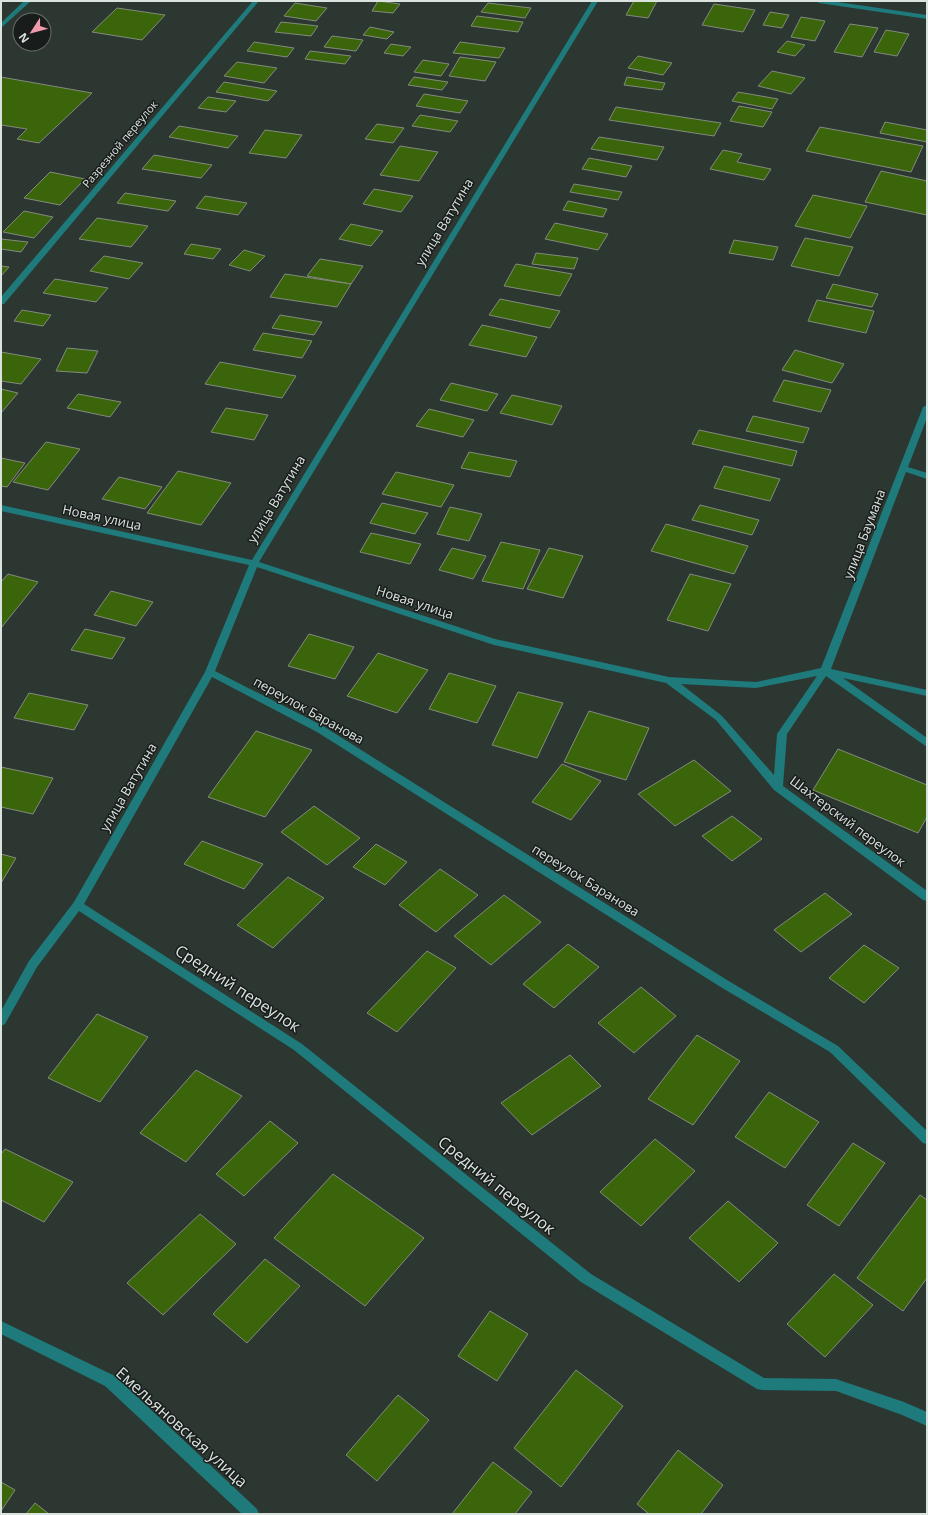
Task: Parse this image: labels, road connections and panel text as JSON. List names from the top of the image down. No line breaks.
{"streets":{"street":["Разрезной переулок","улица Ватутина","Новая улица","улица Баумана","переулок Баранова","Шахтерский переулок","Средний переулок","Емельяновская улица"]},"crossings":[["улица Ватутина","Новая улица"],["улица Ватутина","переулок Баранова"],["улица Ватутина","Средний переулок"],["Новая улица","улица Баумана"],["Новая улица","Шахтерский переулок"],["улица Баумана","Шахтерский переулок"]],"north":"bottom left"}
